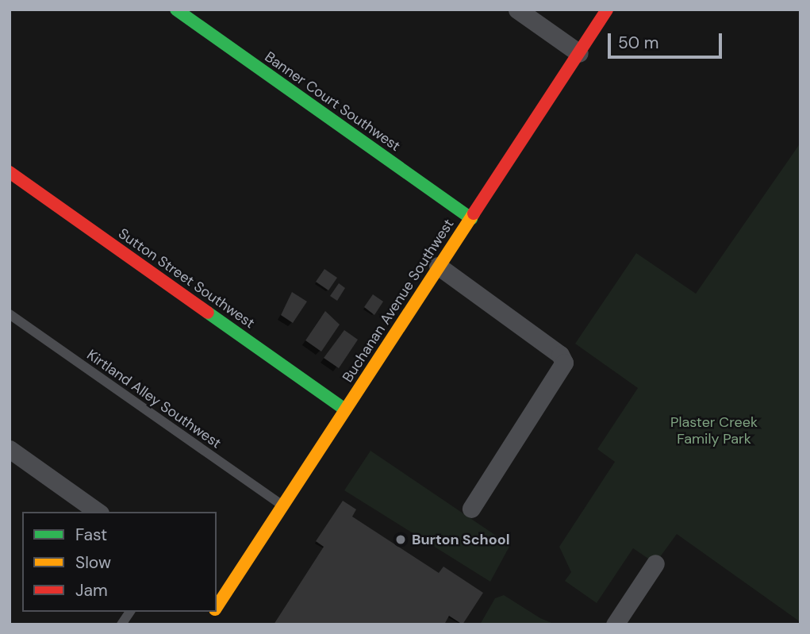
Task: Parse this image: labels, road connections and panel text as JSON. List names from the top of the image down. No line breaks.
{"streets":{"street":["Banner Court Southwest","Sutton Street Southwest","Buchanan Avenue Southwest"],"lane":["Kirtland Alley Southwest"]},"crossings":[["Banner Court Southwest","Buchanan Avenue Southwest"],["Sutton Street Southwest","Buchanan Avenue Southwest"],["Buchanan Avenue Southwest","Kirtland Alley Southwest"]],"parks":["Plaster Creek Family Park"],"places":["Burton School"],"legend":["Fast","Slow","Jam"],"scale_bar":"50 m"}
